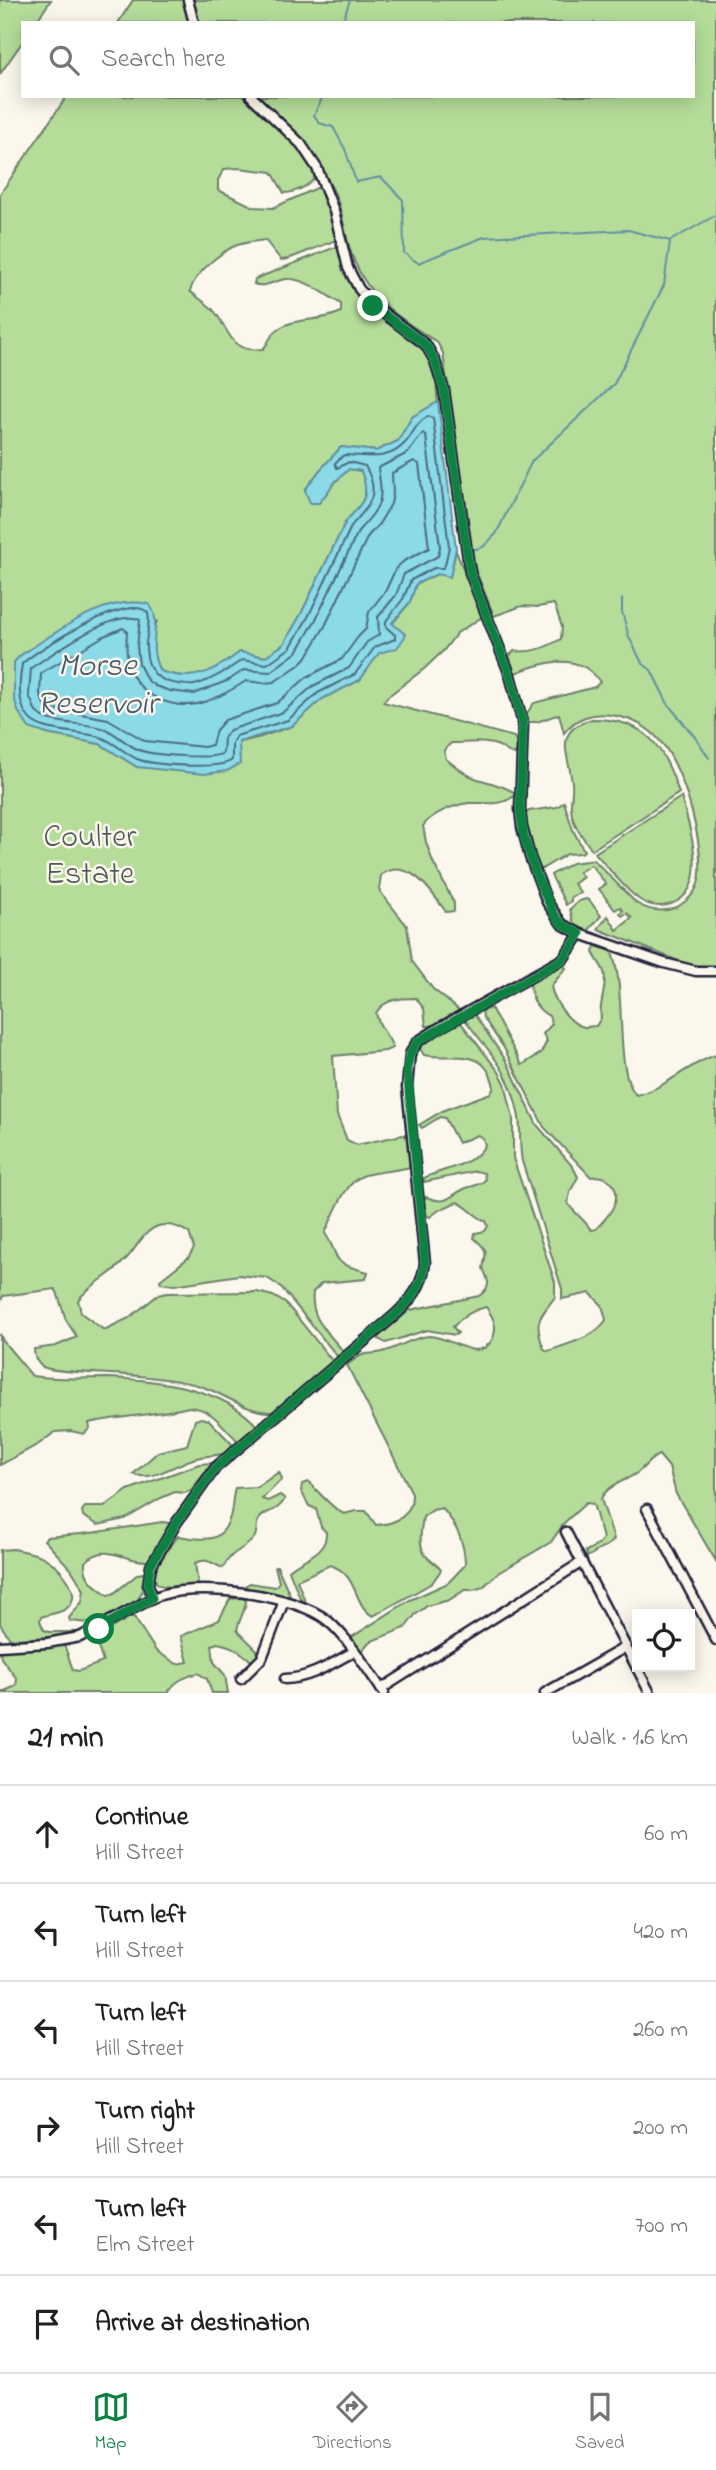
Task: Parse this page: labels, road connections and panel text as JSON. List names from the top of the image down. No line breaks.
{"water":["Morse Reservoir"],"parks":["Coulter Estate"],"page":{"search":"Search here","heading":["21 min","Walk · 1.6 km"],"list":[["Continue","Hill Street","60 m"],["Turn left","Hill Street","420 m"],["Turn left","Hill Street","260 m"],["Turn right","Hill Street","200 m"],["Turn left","Elm Street","700 m"],"Arrive at destination"],"nav":["Map","Directions","Saved"]}}
